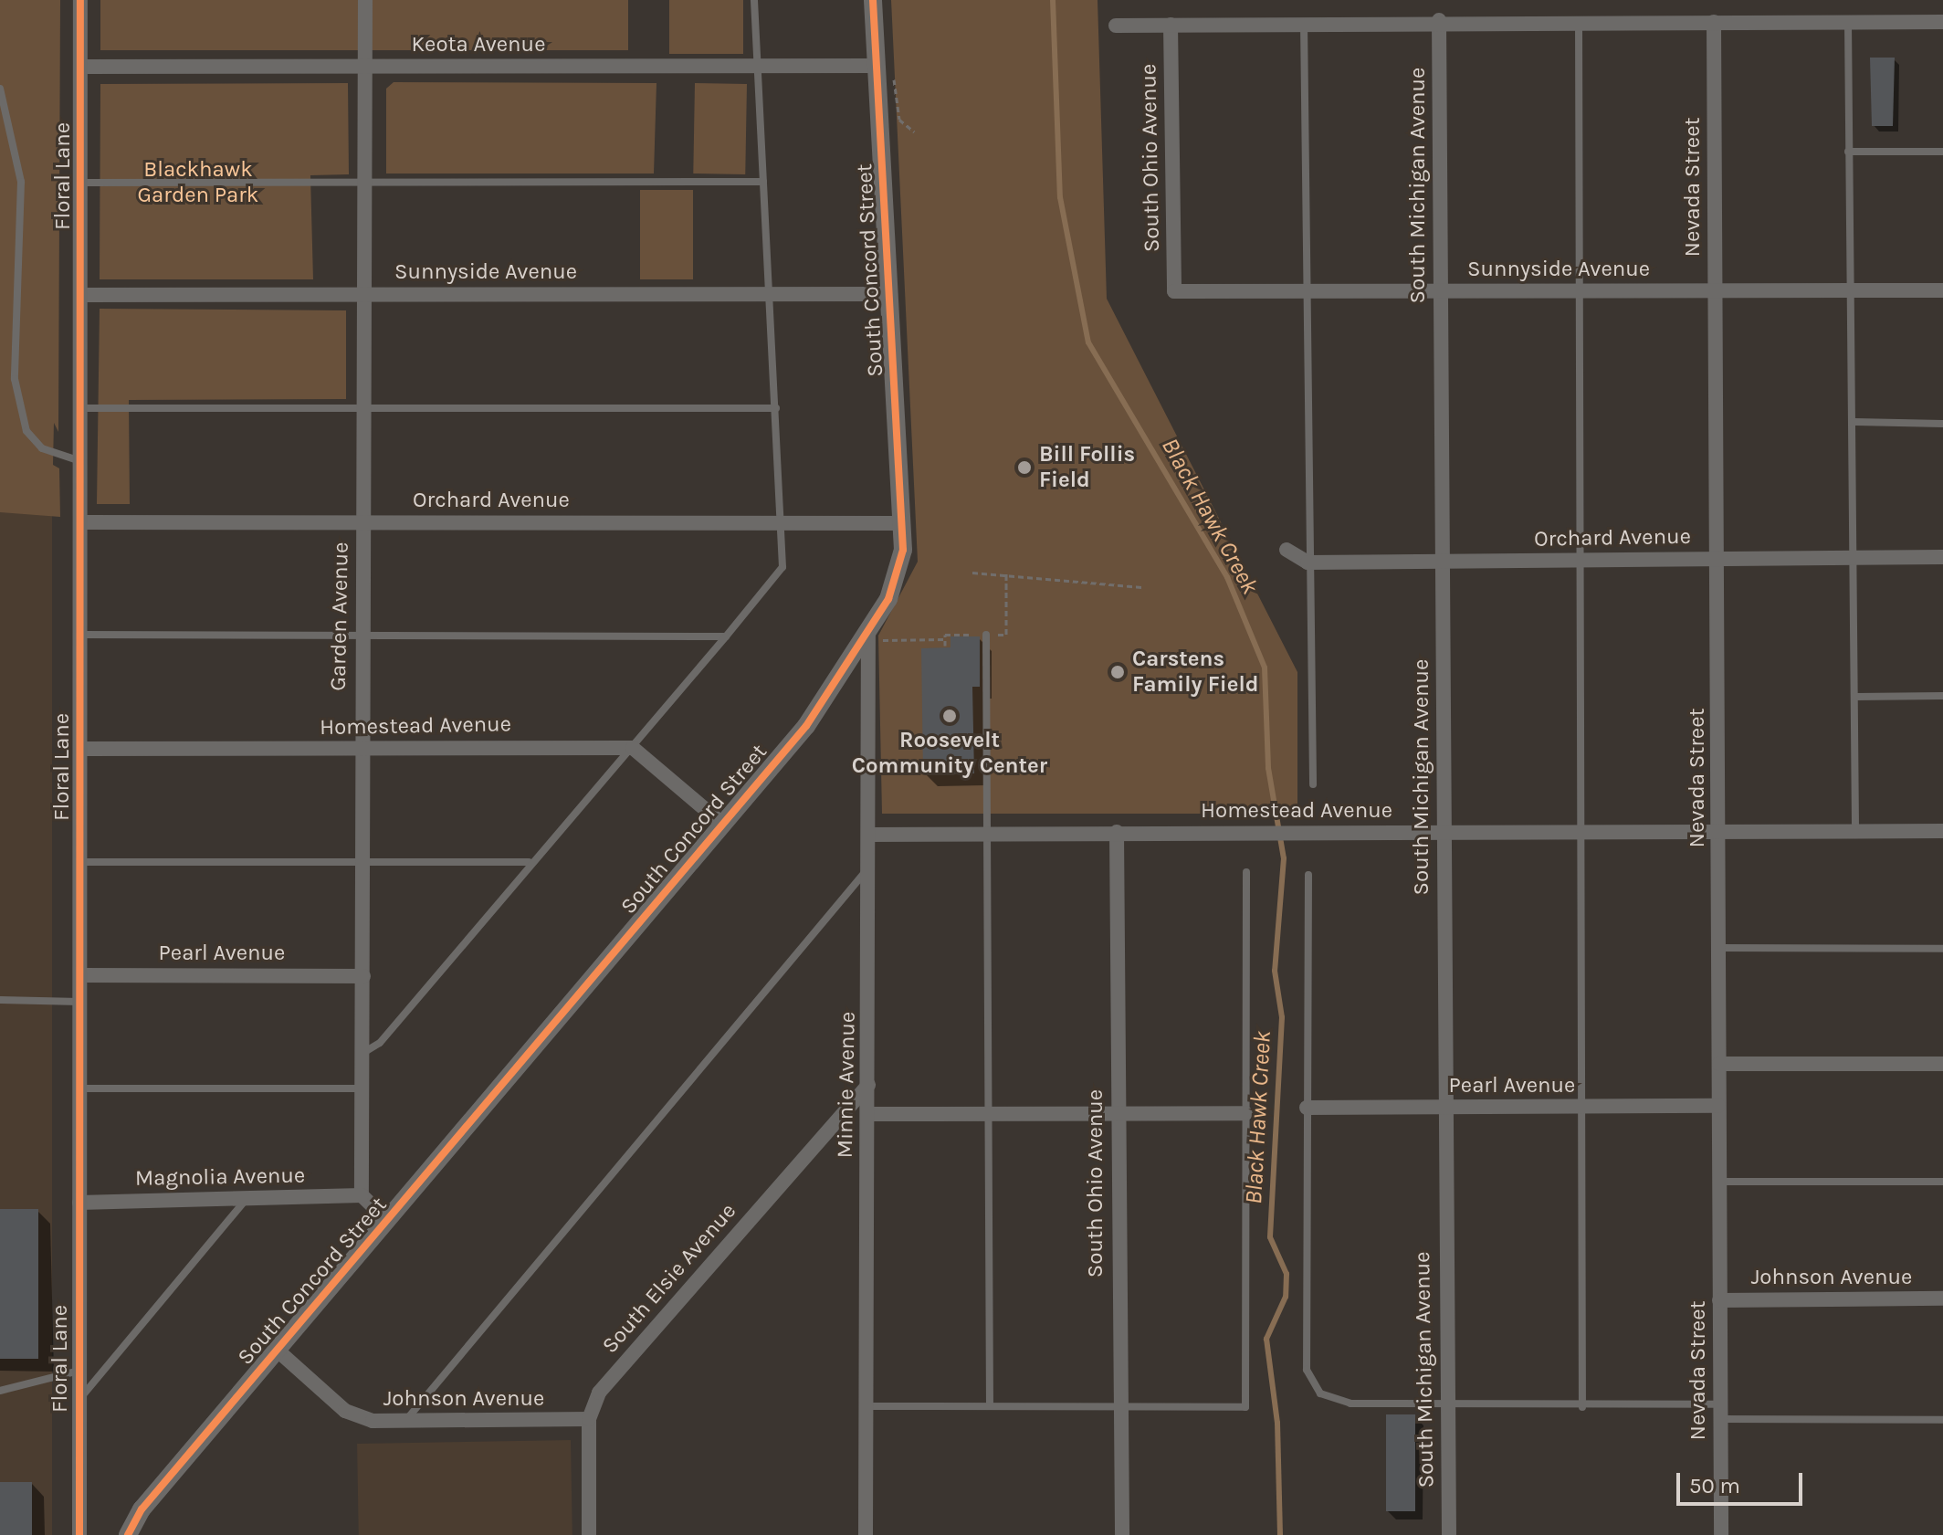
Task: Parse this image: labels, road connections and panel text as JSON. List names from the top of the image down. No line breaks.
{"streets":{"street":["Keota Avenue","South Ohio Avenue","Floral Lane","South Michigan Avenue","Nevada Street","Sunnyside Avenue","South Concord Street","Orchard Avenue","Garden Avenue","Homestead Avenue","Pearl Avenue","Minnie Avenue","Magnolia Avenue","Johnson Avenue","South Elsie Avenue"]},"crossings":[["Keota Avenue","Floral Lane"],["Keota Avenue","South Concord Street"],["Keota Avenue","Garden Avenue"],["South Ohio Avenue","Sunnyside Avenue"],["South Ohio Avenue","Homestead Avenue"],["Floral Lane","Sunnyside Avenue"],["Floral Lane","Orchard Avenue"],["Floral Lane","Homestead Avenue"],["Floral Lane","Pearl Avenue"],["Floral Lane","Magnolia Avenue"],["South Michigan Avenue","Sunnyside Avenue"],["South Michigan Avenue","Orchard Avenue"],["South Michigan Avenue","Homestead Avenue"],["South Michigan Avenue","Pearl Avenue"],["Nevada Street","Sunnyside Avenue"],["Nevada Street","Orchard Avenue"],["Nevada Street","Homestead Avenue"],["Nevada Street","Pearl Avenue"],["Nevada Street","Johnson Avenue"],["Sunnyside Avenue","South Concord Street"],["Sunnyside Avenue","Garden Avenue"],["South Concord Street","Orchard Avenue"],["South Concord Street","Minnie Avenue"],["South Concord Street","Johnson Avenue"],["Orchard Avenue","Garden Avenue"],["Garden Avenue","Homestead Avenue"],["Garden Avenue","Pearl Avenue"],["Garden Avenue","Magnolia Avenue"],["Homestead Avenue","Minnie Avenue"],["Minnie Avenue","South Elsie Avenue"],["Johnson Avenue","South Elsie Avenue"]],"water":["Black Hawk Creek"],"parks":["Blackhawk Garden Park"],"places":["Bill Follis Field","Carstens Family Field","Roosevelt Community Center"],"scale_bar":"50 m"}
